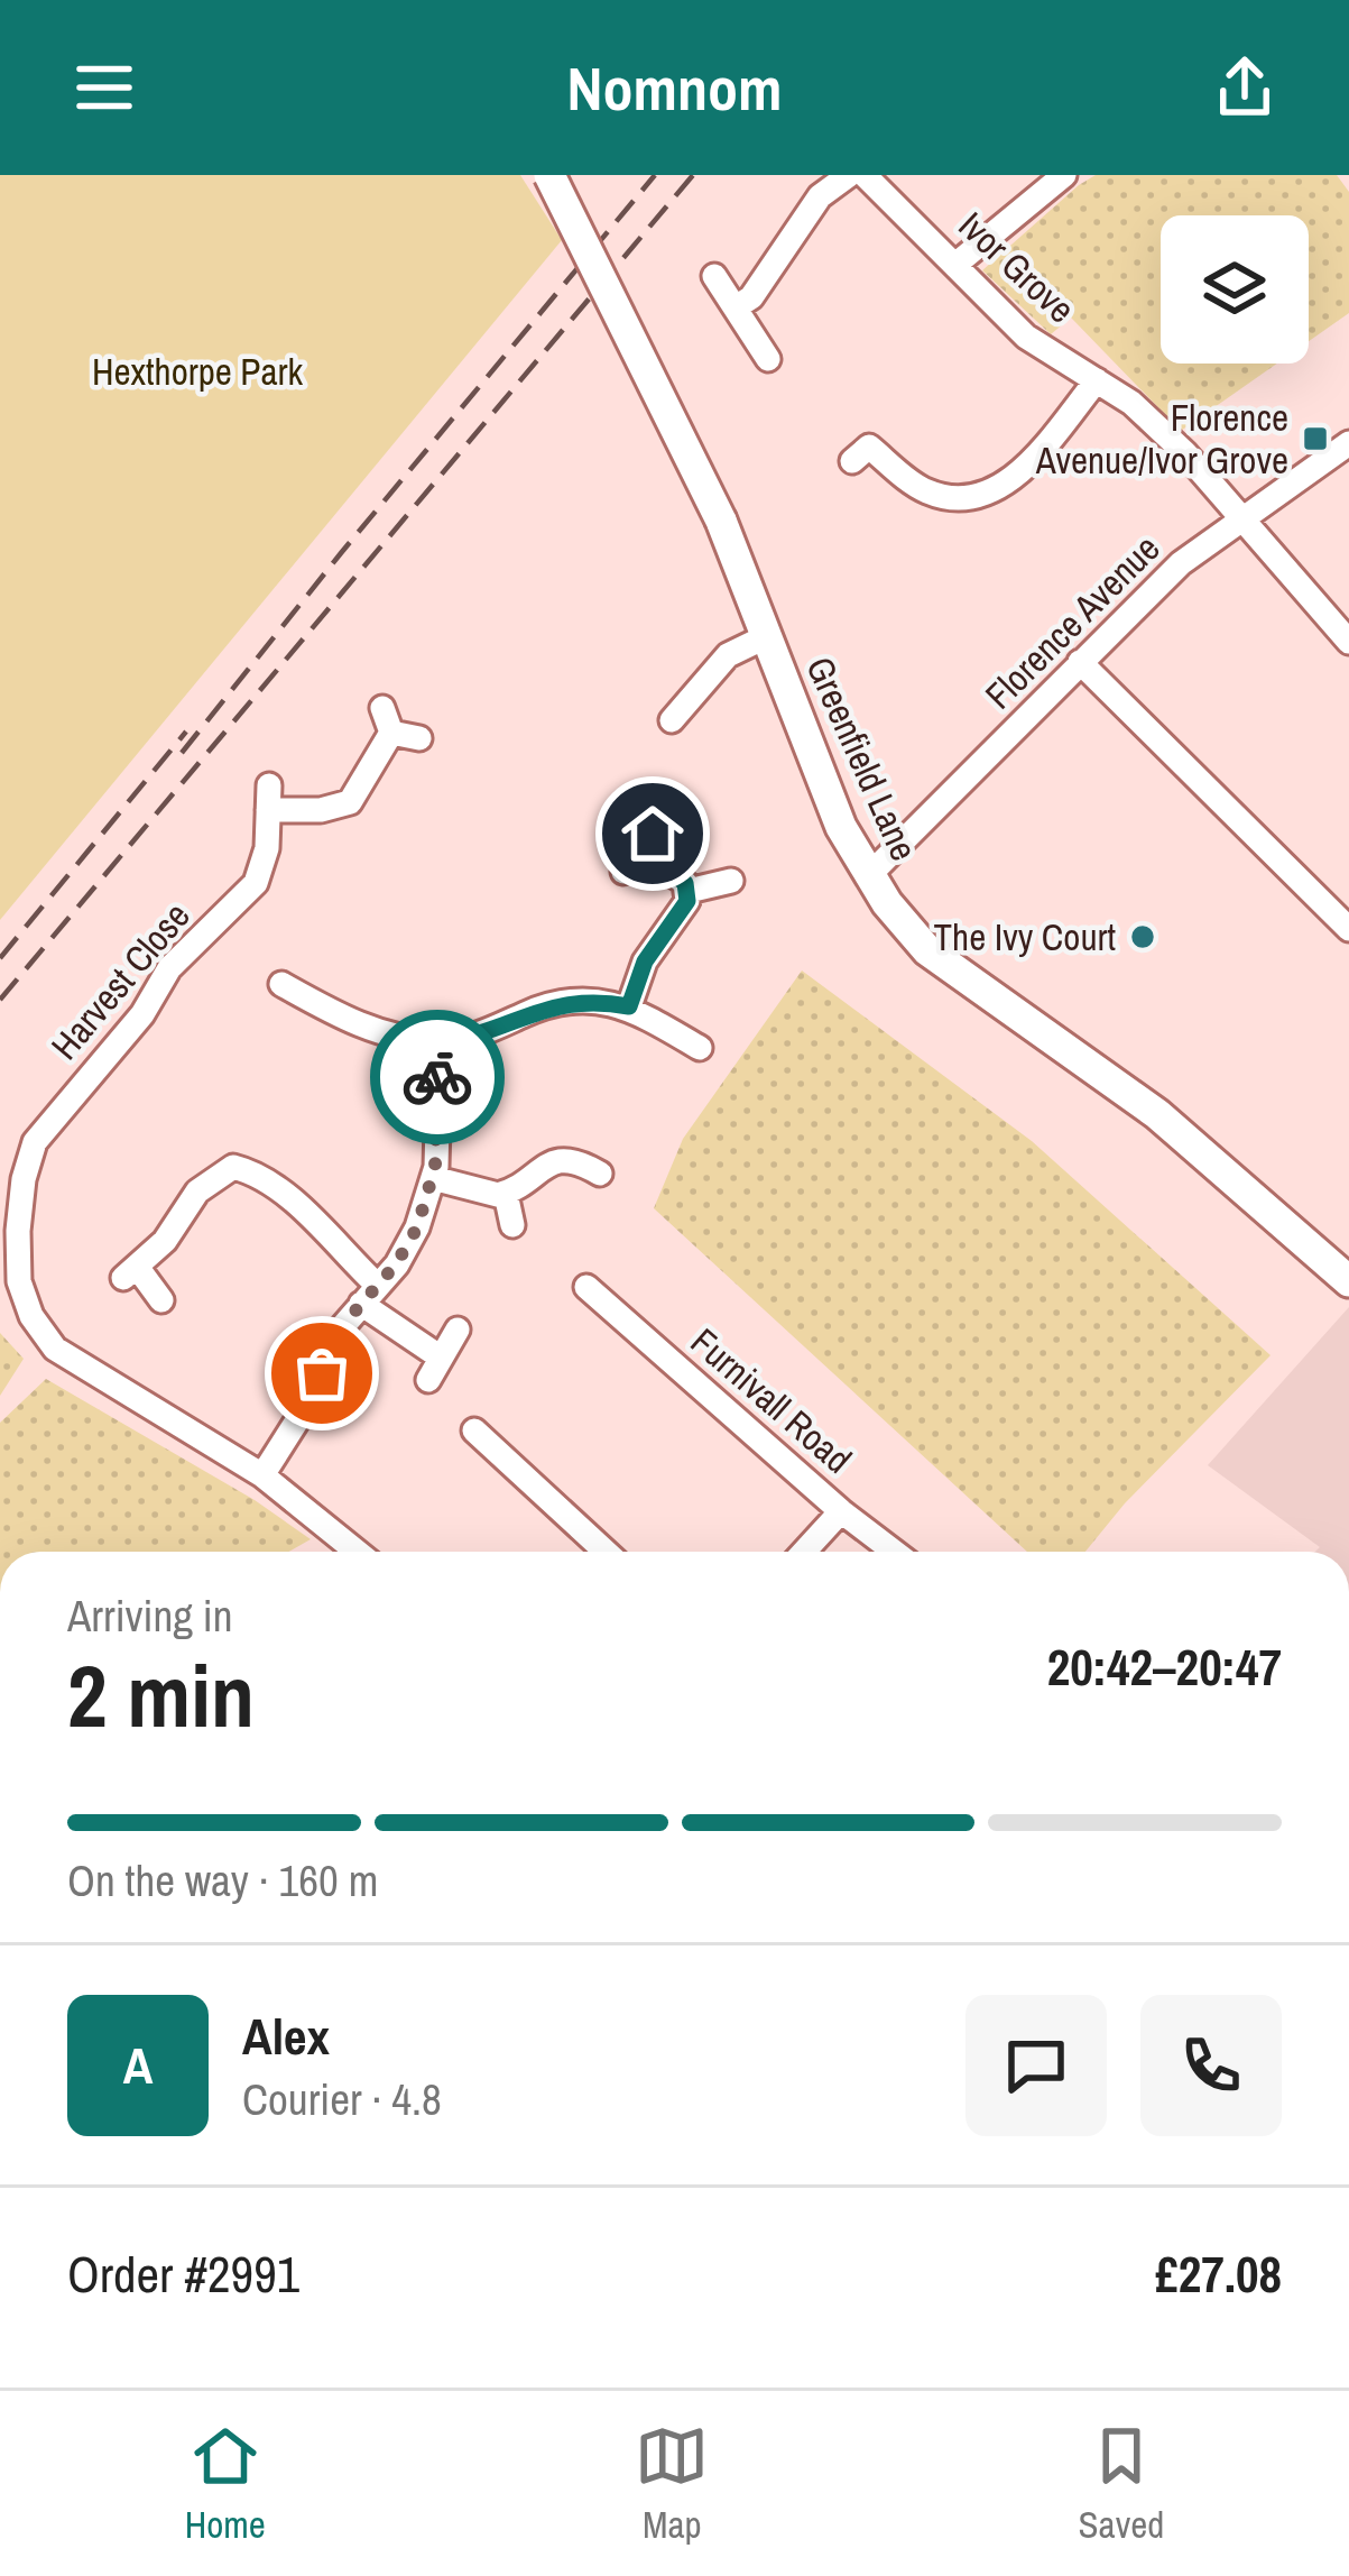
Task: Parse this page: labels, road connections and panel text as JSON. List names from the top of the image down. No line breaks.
{"streets":{"street":["Ivor Grove","Florence Avenue","Greenfield Lane","Harvest Close","Furnivall Road"]},"crossings":[["Ivor Grove","Florence Avenue"],["Florence Avenue","Greenfield Lane"]],"parks":["Hexthorpe Park"],"places":{"transit":["Florence Avenue/Ivor Grove"],"other":["The Ivy Court"]},"page":{"header":"Nomnom","heading":["2 min","Arriving in","20:42–20:47"],"panel":["Alex","Courier · 4.8","Order #2991","£27.08"],"bar":"On the way · 160 m","round":"A","tabs":["Home","Map","Saved"]}}
